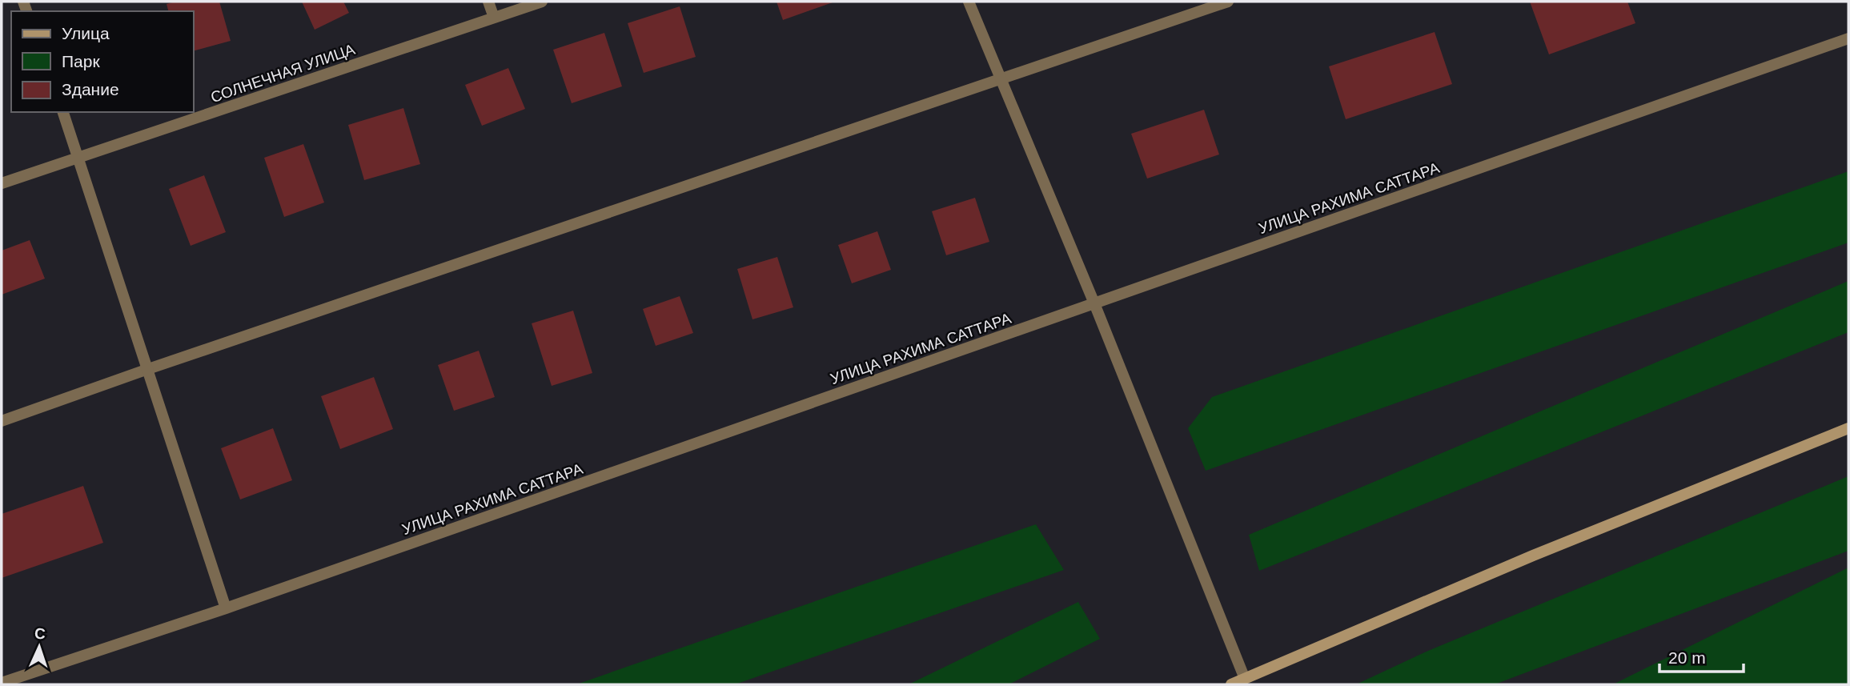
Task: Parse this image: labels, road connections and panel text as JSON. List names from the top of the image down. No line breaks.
{"streets":{"street":["СОЛНЕЧНАЯ УЛИЦА","УЛИЦА РАХИМА САТТАРА"]},"legend":["Улица","Парк","Здание"],"scale_bar":"20 m","north":"top"}
